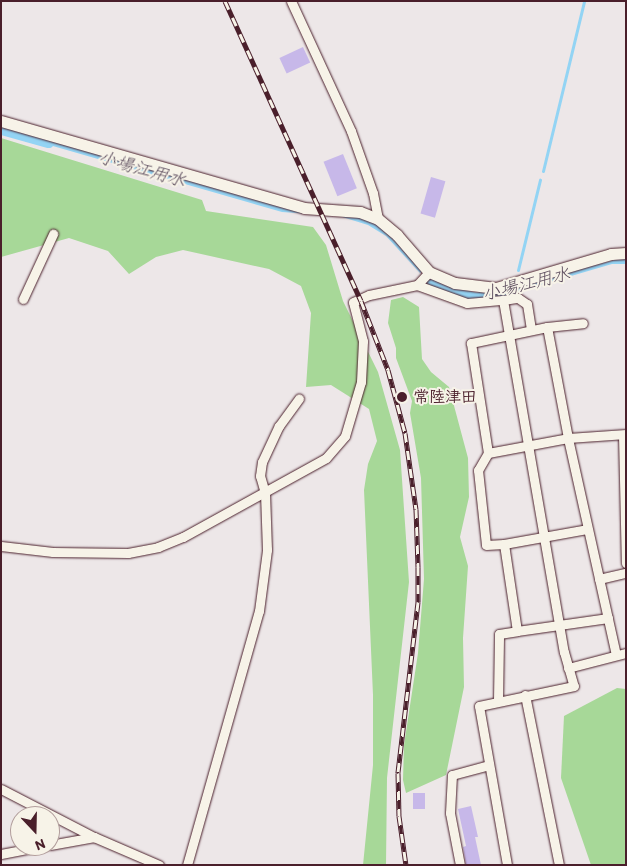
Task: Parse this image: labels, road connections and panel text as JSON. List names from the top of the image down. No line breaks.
{"water":["小場江用水"],"places":["常陸津田"],"north":"bottom"}
